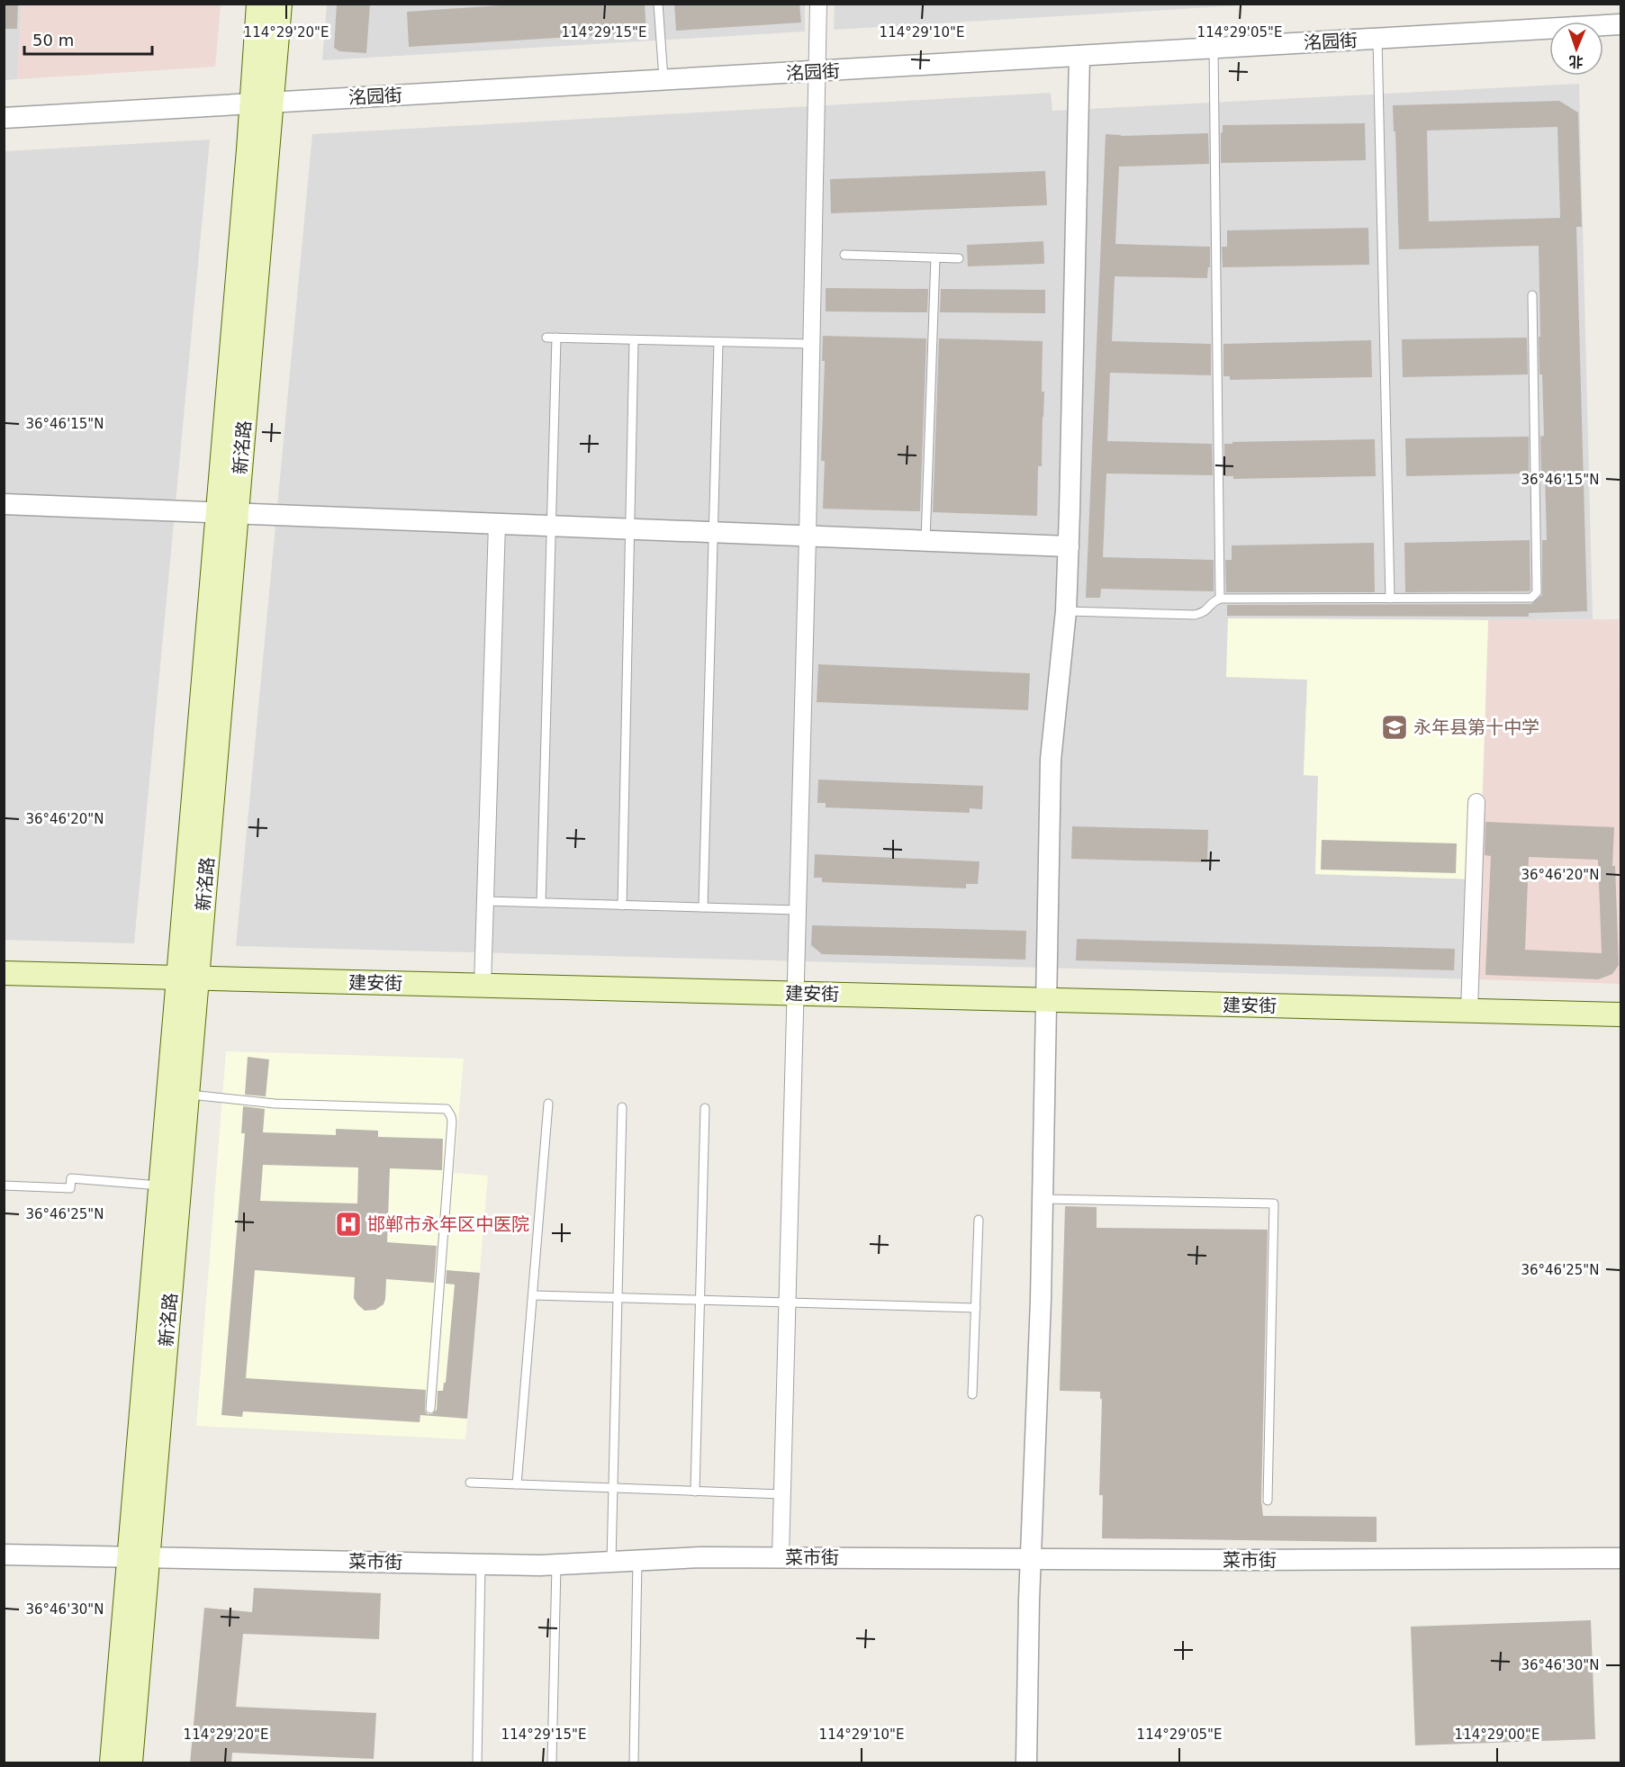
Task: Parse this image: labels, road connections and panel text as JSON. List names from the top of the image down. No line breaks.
{"streets":{"main road":["新洺路","建安街"],"street":["洺园街","菜市街"]},"crossings":[["洺园街","新洺路"],["新洺路","建安街"],["新洺路","菜市街"]],"places":{"school or university":["永年县第十中学"],"hospital":["邯郸市永年区中医院"]},"scale_bar":"50 m","north":"bottom","coordinates":["114°29'20\"E","114°29'15\"E","114°29'10\"E","114°29'05\"E","36°46'15\"N","36°46'20\"N","36°46'25\"N","36°46'30\"N","114°29'00\"E"]}
